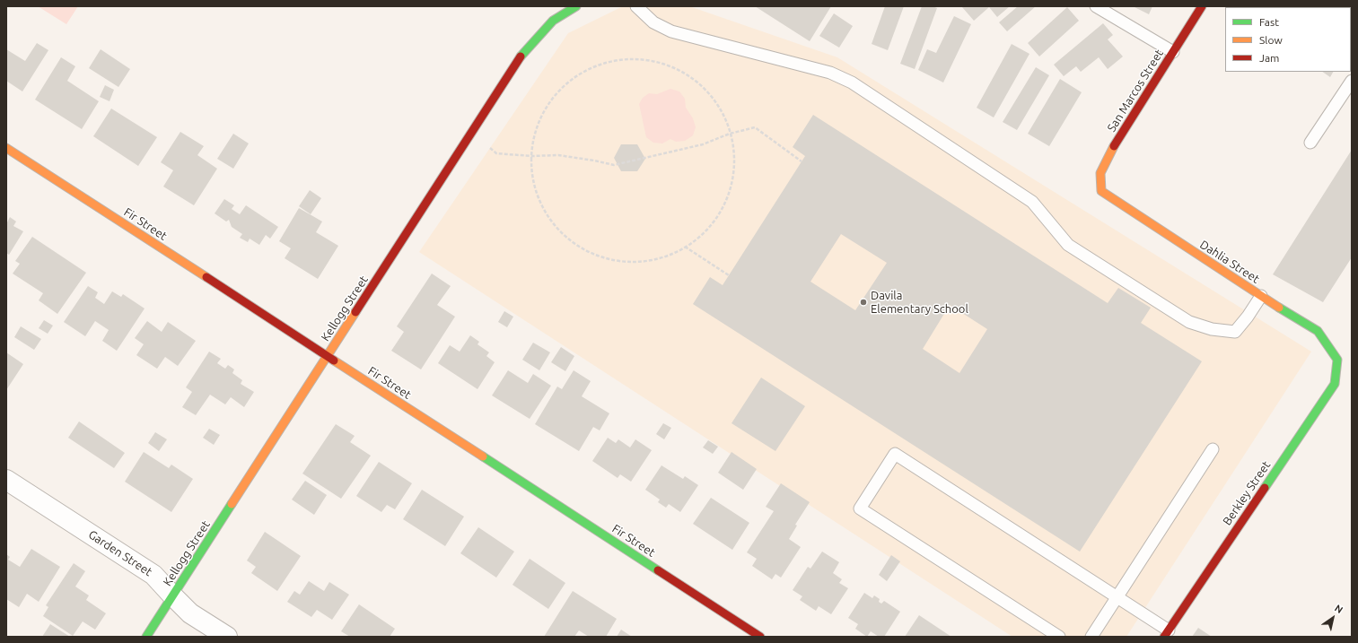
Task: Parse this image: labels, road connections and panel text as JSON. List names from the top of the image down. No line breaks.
{"streets":{"street":["San Marcos Street","Fir Street","Dahlia Street","Kellogg Street","Berkley Street","Garden Street"]},"crossings":[["San Marcos Street","Dahlia Street"],["Fir Street","Kellogg Street"],["Dahlia Street","Berkley Street"],["Kellogg Street","Garden Street"]],"places":["Davila Elementary School"],"legend":["Fast","Slow","Jam"],"north":"top right"}
